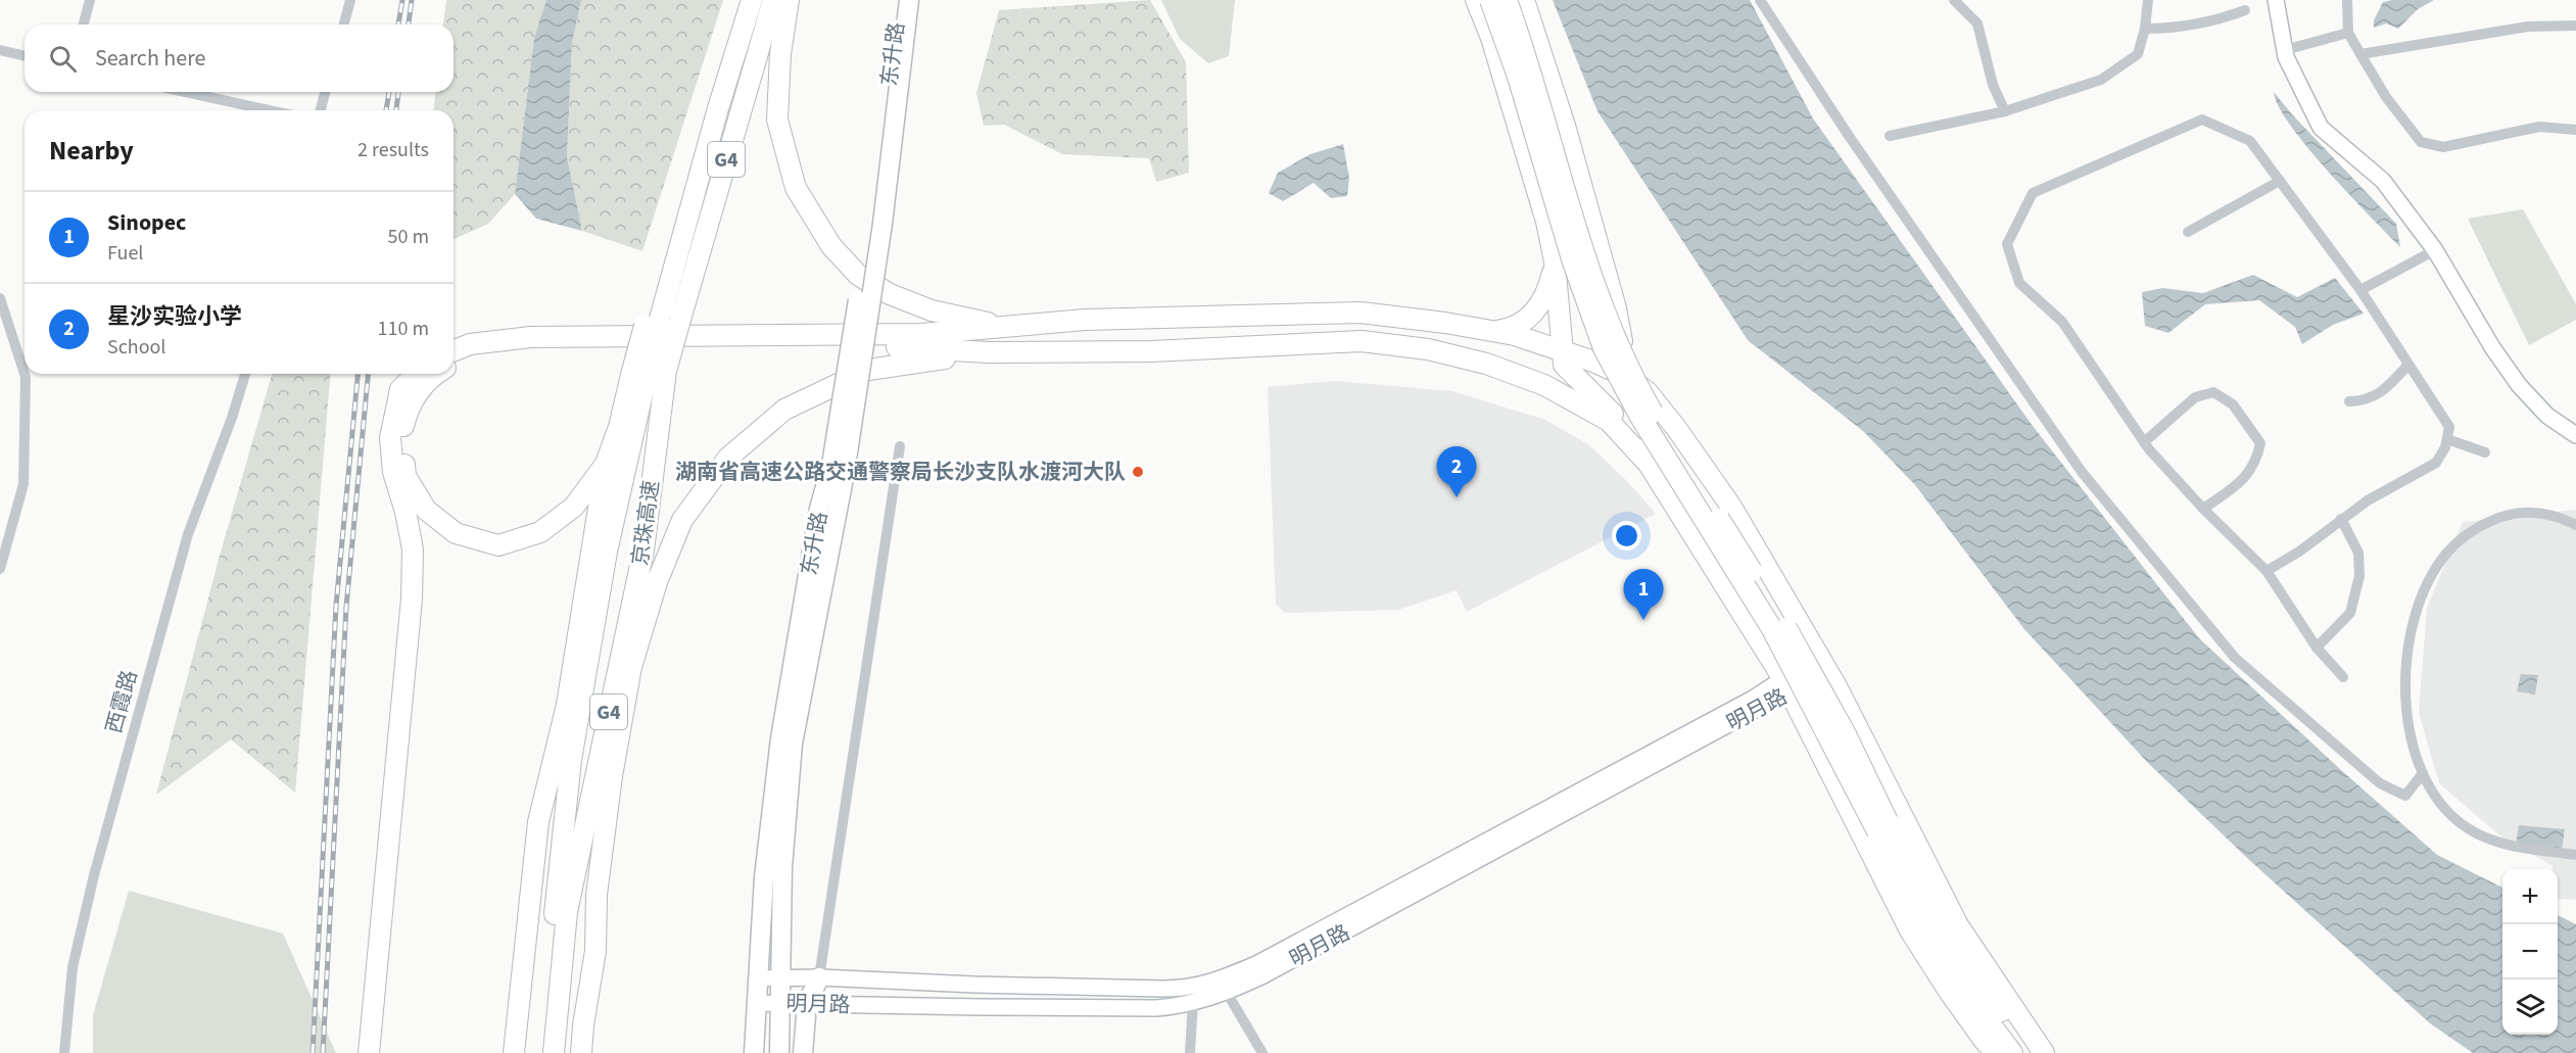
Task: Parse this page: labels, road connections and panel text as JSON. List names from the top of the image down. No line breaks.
{"streets":{"highway":["G4","京珠高速"],"main road":["东升路"],"street":["西霞路","明月路"]},"crossings":[["东升路","明月路"]],"places":["湖南省高速公路交通警察局长沙支队水渡河大队"],"page":{"search":"Search here","heading":["Nearby","2 results"],"list":[{"mark":"1","name":"Sinopec","note":"Fuel","value":"50 m"},{"mark":"2","name":"星沙实验小学","note":"School","value":"110 m"}],"pins":["2","1"],"map_buttons":["+","−"]}}
